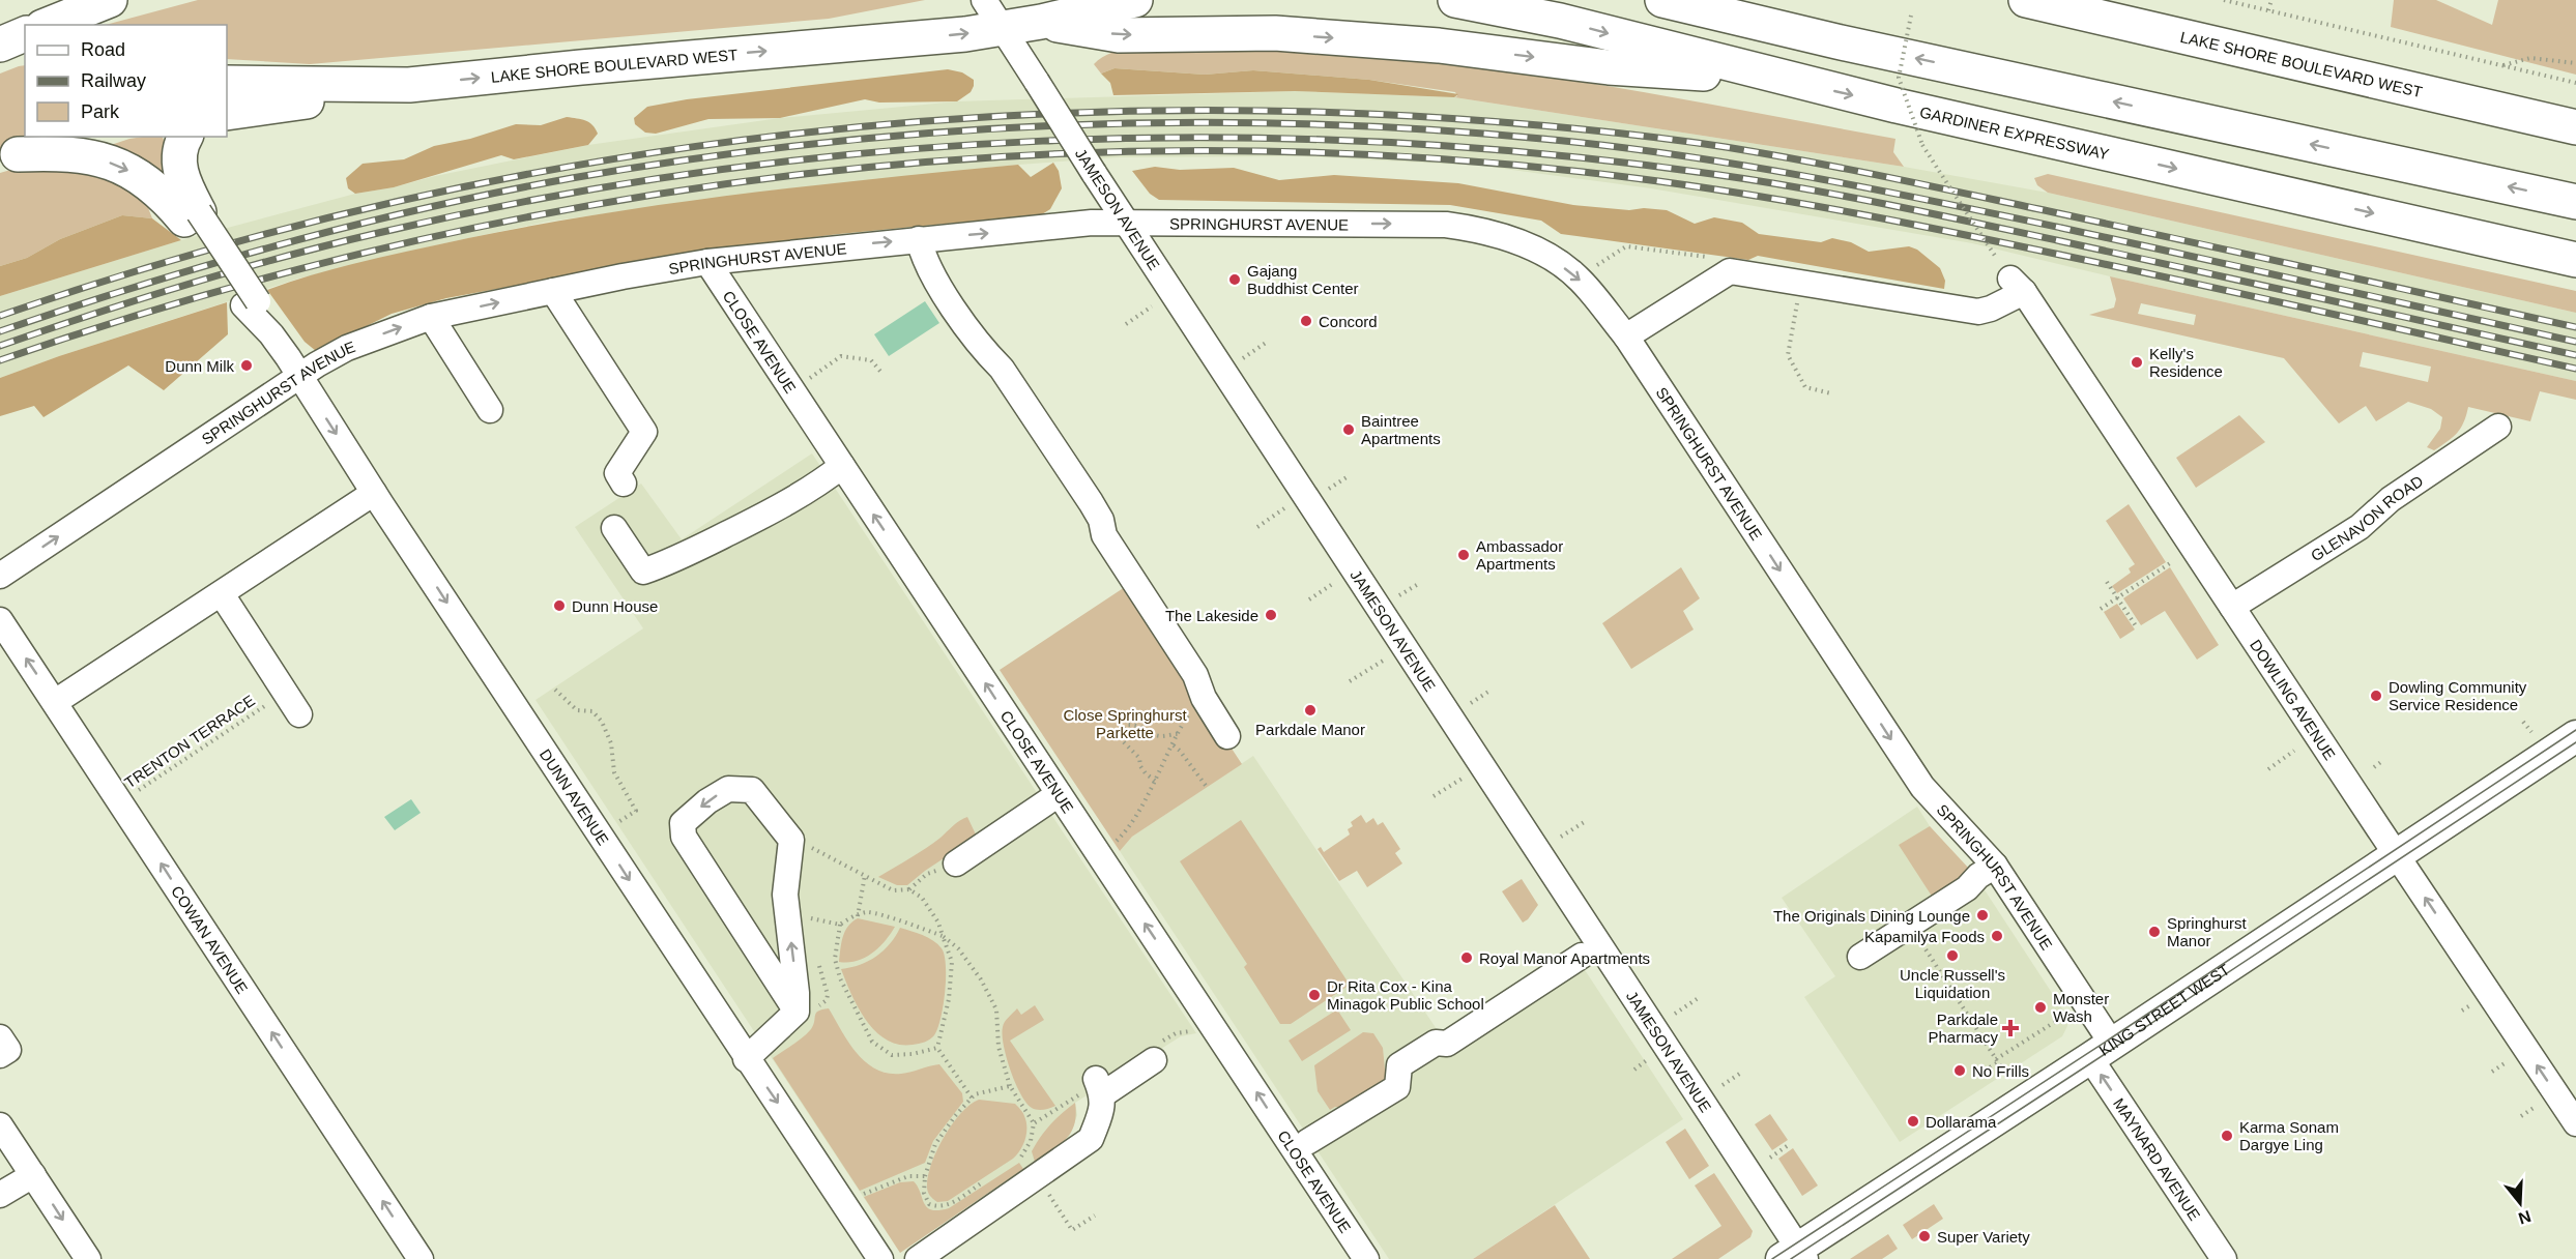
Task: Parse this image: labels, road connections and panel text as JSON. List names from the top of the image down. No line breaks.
{"streets":{"highway":["LAKE SHORE BOULEVARD WEST","GARDINER EXPRESSWAY"],"main road":["KING STREET WEST"],"street":["JAMESON AVENUE","SPRINGHURST AVENUE","CLOSE AVENUE","GLENAVON ROAD","DOWLING AVENUE","DUNN AVENUE","COWAN AVENUE","MAYNARD AVENUE"],"path":["TRENTON TERRACE"]},"crossings":[["LAKE SHORE BOULEVARD WEST","JAMESON AVENUE"],["JAMESON AVENUE","SPRINGHURST AVENUE"],["JAMESON AVENUE","KING STREET WEST"],["SPRINGHURST AVENUE","CLOSE AVENUE"],["SPRINGHURST AVENUE","DUNN AVENUE"],["SPRINGHURST AVENUE","KING STREET WEST"],["SPRINGHURST AVENUE","MAYNARD AVENUE"],["GLENAVON ROAD","DOWLING AVENUE"],["DOWLING AVENUE","KING STREET WEST"],["TRENTON TERRACE","COWAN AVENUE"],["KING STREET WEST","MAYNARD AVENUE"]],"one_way":["LAKE SHORE BOULEVARD WEST","SPRINGHURST AVENUE","DUNN AVENUE","COWAN AVENUE","MAYNARD AVENUE"],"parks":["Close Springhurst Parkette"],"places":{"other":["Gajang Buddhist Center","Concord","Kelly's Residence","Dunn Milk","Baintree Apartments","Ambassador Apartments","Dunn House","The Lakeside","Dowling Community Service Residence","Parkdale Manor","The Originals Dining Lounge","Springhurst Manor","Kapamilya Foods","Uncle Russell's Liquidation","Royal Manor Apartments","Dr Rita Cox - Kina Minagok Public School","Monster Wash","No Frills","Dollarama","Karma Sonam Dargye Ling","Super Variety"],"health":["Parkdale Pharmacy"]},"legend":["Road","Railway","Park"],"north":"bottom"}
